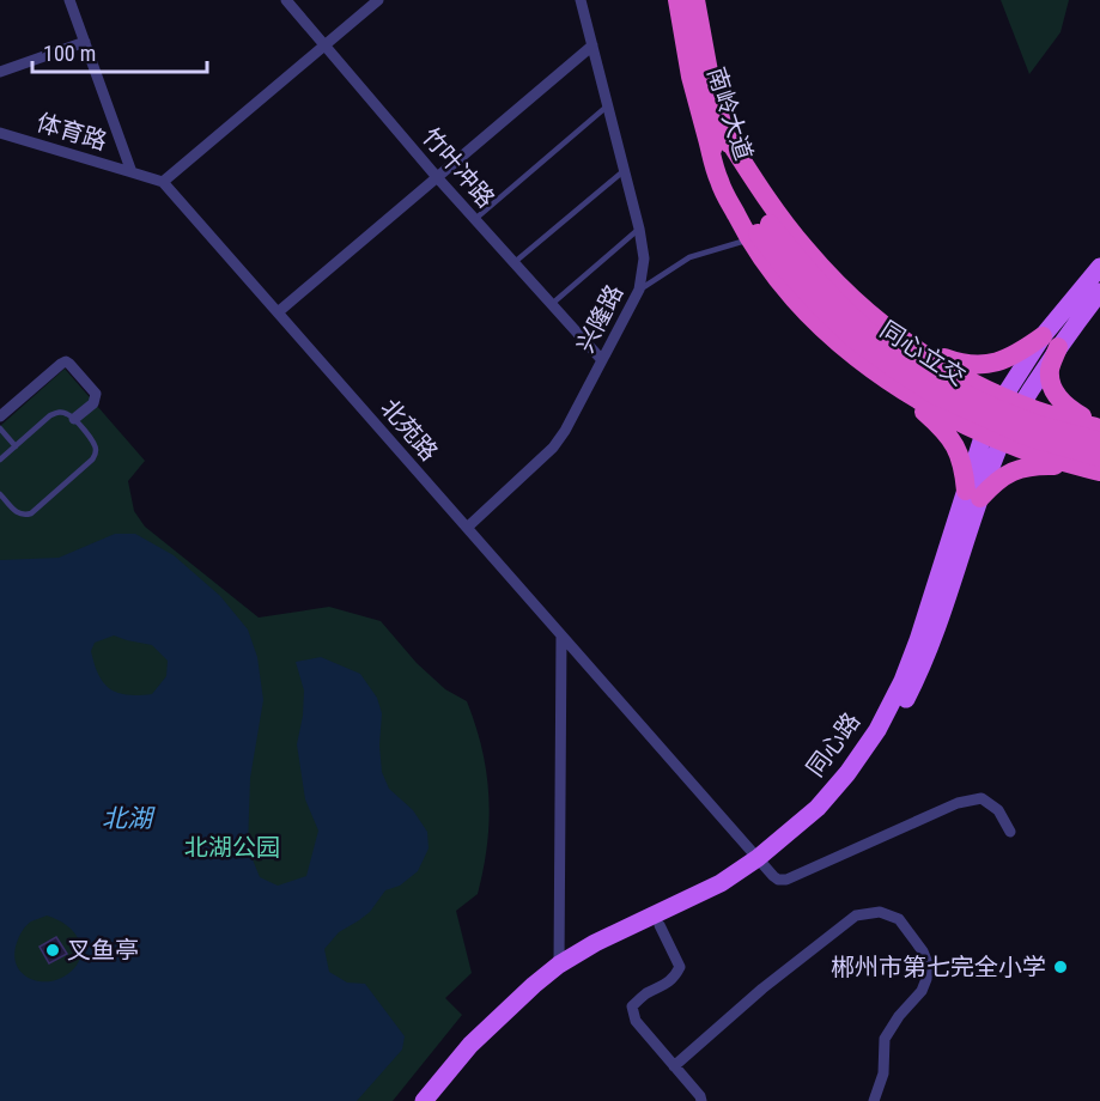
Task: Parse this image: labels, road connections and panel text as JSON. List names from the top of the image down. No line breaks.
{"streets":{"highway":["南岭大道","同心立交"],"main road":["同心路"],"street":["体育路","竹叶冲路","兴隆路","北苑路"]},"crossings":[["南岭大道","同心立交"],["竹叶冲路","兴隆路"],["兴隆路","北苑路"],["北苑路","同心路"]],"water":["北湖"],"parks":["北湖公园"],"places":["叉鱼亭","郴州市第七完全小学"],"scale_bar":"100 m"}
